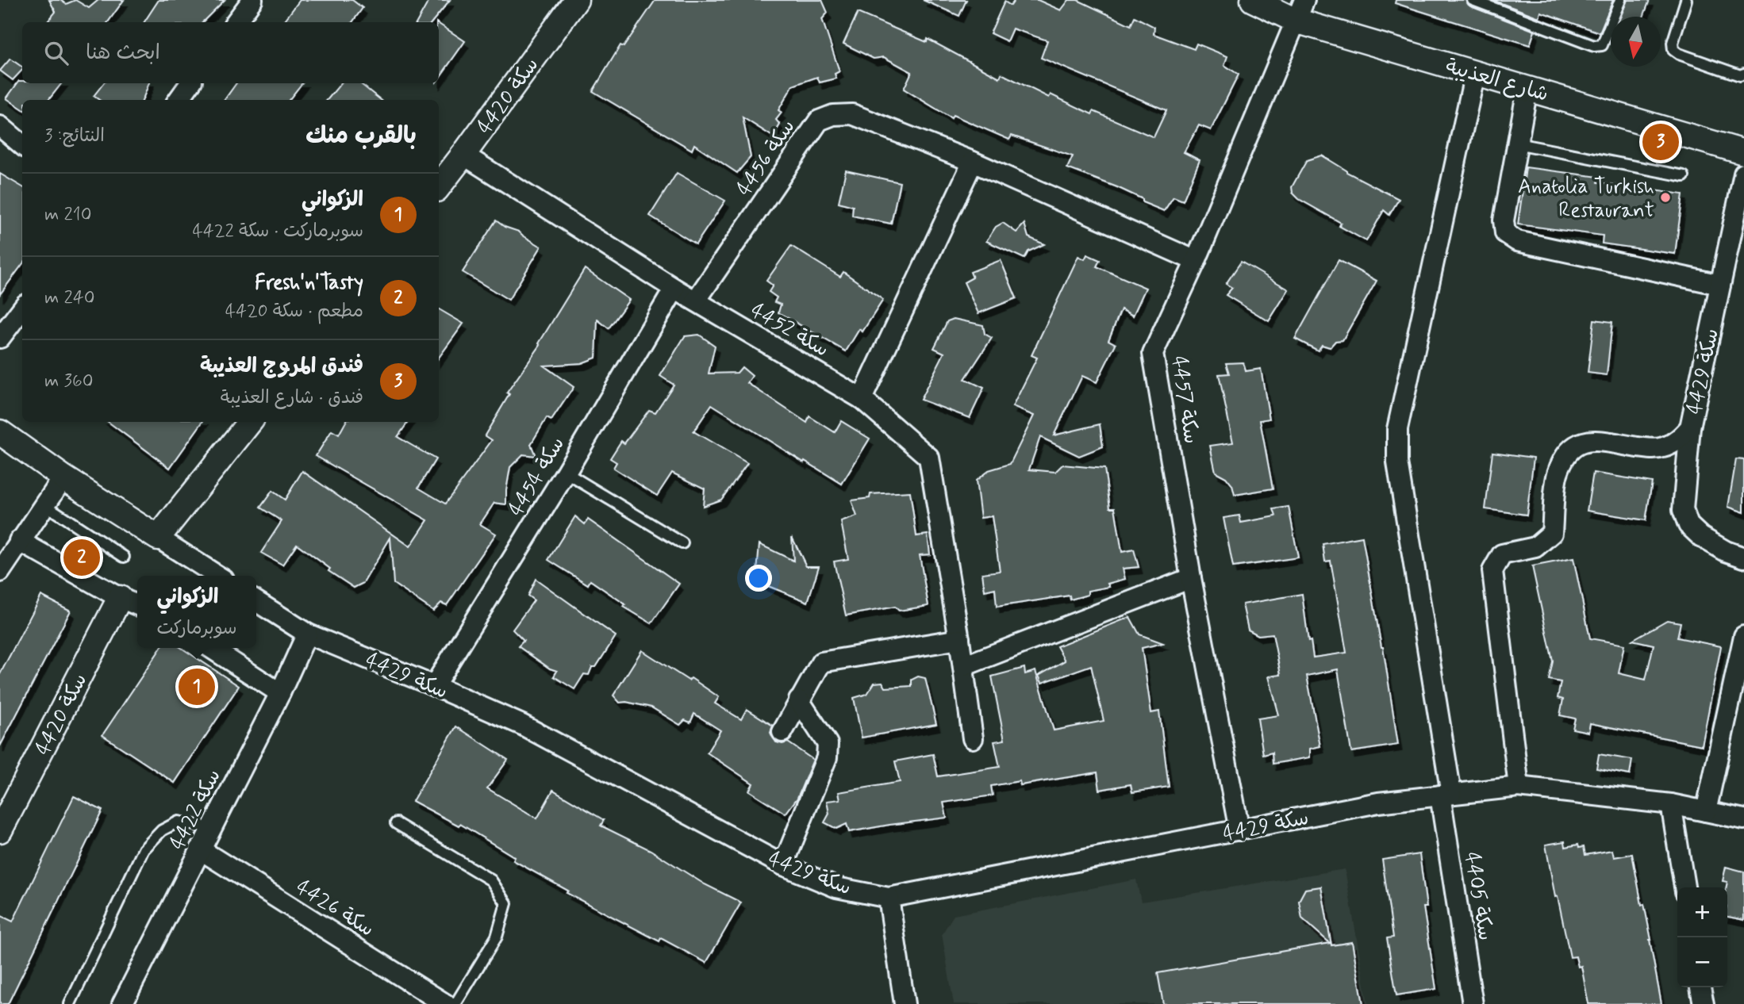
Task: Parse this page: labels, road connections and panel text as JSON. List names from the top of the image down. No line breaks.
{"streets":{"street":["شارع العذيبة","سكة 4420","سكة 4456","سكة 4452","سكة 4429","سكة 4457","سكة 4454","سكة 4422","سكة 4405","سكة 4426"]},"crossings":[["شارع العذيبة","سكة 4457"],["شارع العذيبة","سكة 4405"],["سكة 4420","سكة 4452"],["سكة 4456","سكة 4452"],["سكة 4456","سكة 4457"],["سكة 4452","سكة 4454"],["سكة 4429","سكة 4457"],["سكة 4429","سكة 4454"],["سكة 4429","سكة 4422"],["سكة 4429","سكة 4405"],["سكة 4422","سكة 4426"]],"places":["Anatolia Turkish Restaurant"],"north":"bottom","page":{"search":"ابحث هنا","heading":["بالقرب منك","النتائج: 3"],"pins":["3","2","1"],"list":[{"mark":"1","name":"الزكواني","note":"سوبرماركت · سكة 4422","value":"210 m"},{"mark":"2","name":"Fresh'n'Tasty","note":"مطعم · سكة 4420","value":"240 m"},{"mark":"3","name":"فندق المروج العذيبة","note":"فندق · شارع العذيبة","value":"360 m"}],"popup":["الزكواني","سوبرماركت"],"map_buttons":["+","−"]}}
